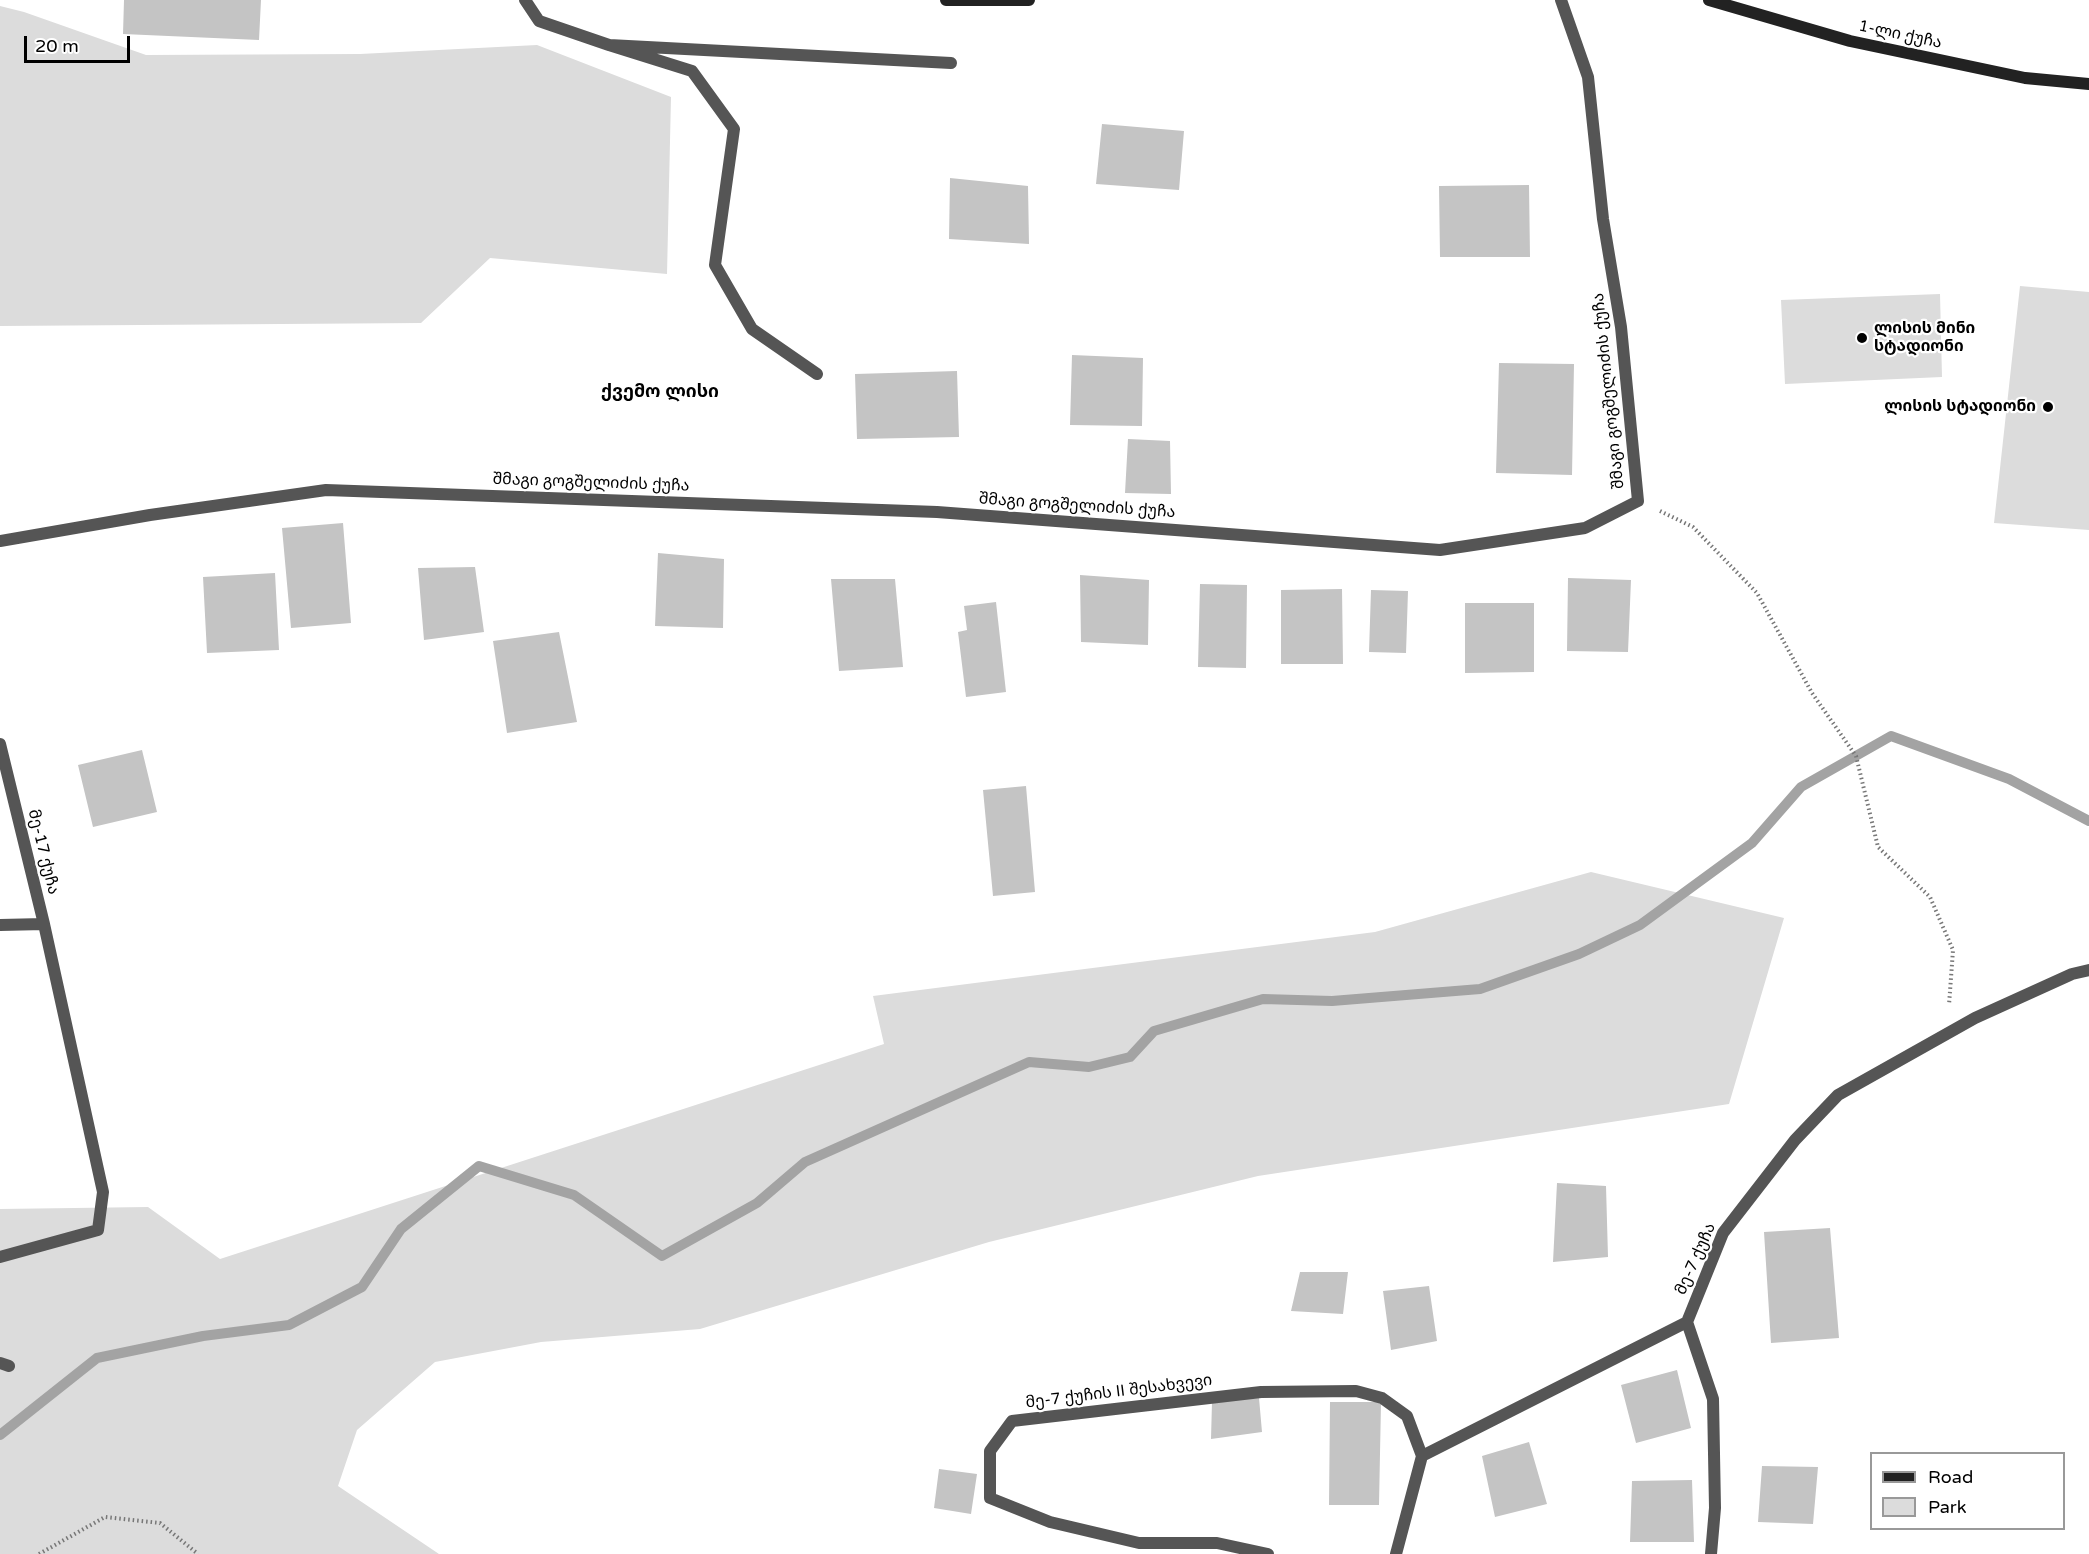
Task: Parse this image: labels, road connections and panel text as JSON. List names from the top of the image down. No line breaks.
{"streets":{"main road":["1-ლი ქუჩა"],"street":["შმაგი გოგშელიძის ქუჩა","მე-17 ქუჩა","მე-7 ქუჩა","მე-7 ქუჩის II შესახვევი"]},"crossings":[["მე-7 ქუჩა","მე-7 ქუჩის II შესახვევი"]],"districts":["ქვემო ლისი"],"places":["ლისის მინი სტადიონი","ლისის სტადიონი"],"legend":["Road","Park"],"scale_bar":"20 m"}
